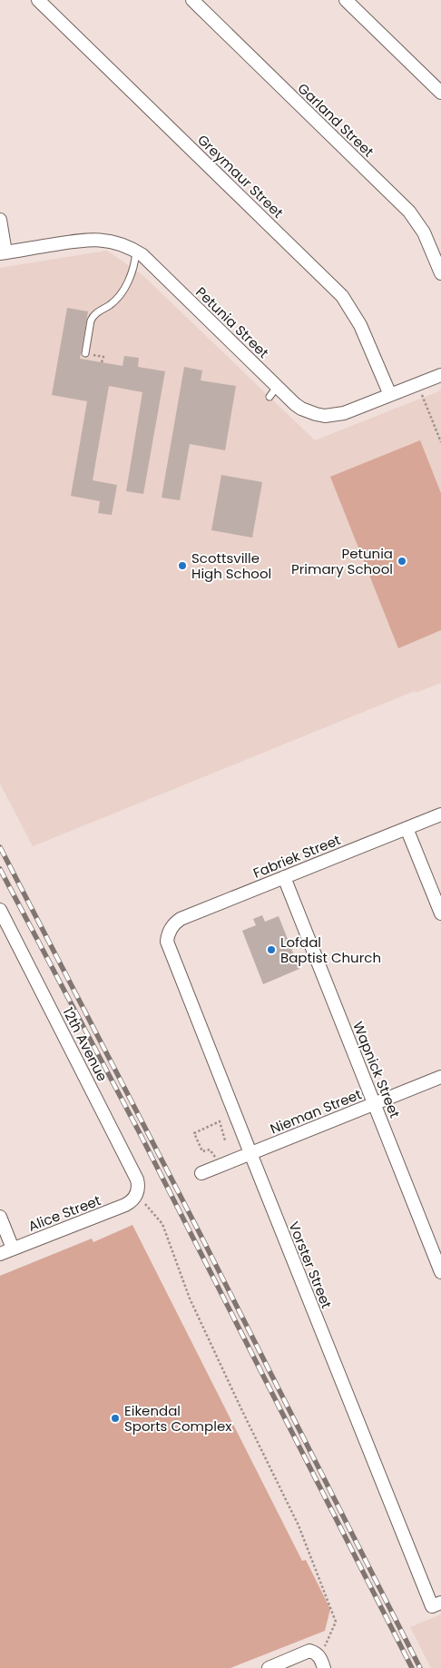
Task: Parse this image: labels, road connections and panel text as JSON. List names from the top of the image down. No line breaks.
{"streets":{"street":["Garland Street","Greymaur Street","Petunia Street","Fabriek Street","12th Avenue","Wapnick Street","Nieman Street","Alice Street","Vorster Street"]},"crossings":[["Greymaur Street","Petunia Street"],["Fabriek Street","Wapnick Street"],["Fabriek Street","Vorster Street"],["12th Avenue","Alice Street"],["Wapnick Street","Nieman Street"],["Nieman Street","Vorster Street"]],"places":["Petunia Primary School","Scottsville High School","Lofdal Baptist Church","Eikendal Sports Complex"]}
